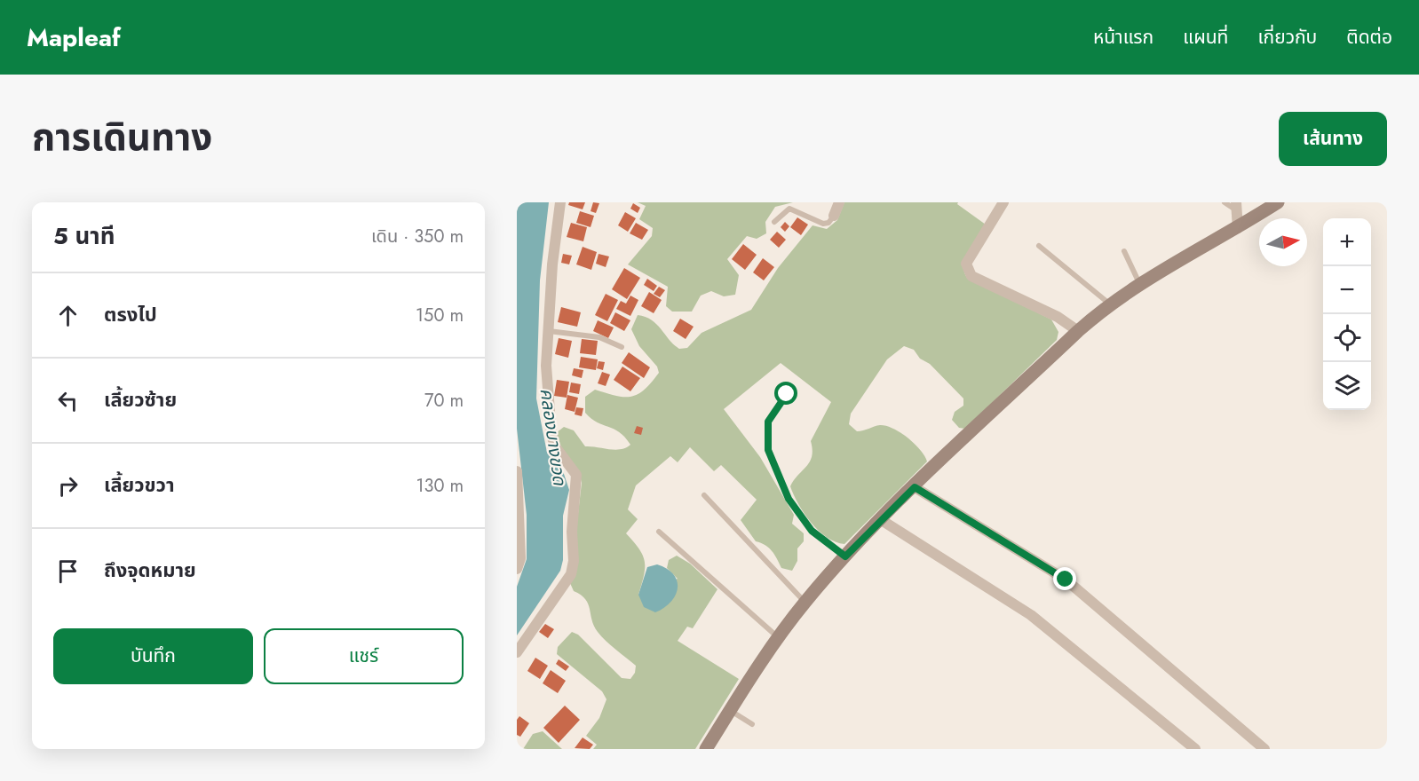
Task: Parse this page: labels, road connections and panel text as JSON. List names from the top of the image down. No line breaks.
{"water":["คลองบางขวด"],"north":"right","page":{"header":"Mapleaf","nav":["หน้าแรก","แผนที่","เกี่ยวกับ","ติดต่อ"],"title":"การเดินทาง","buttons":["เส้นทาง",["บันทึก","แชร์"]],"heading":["5 นาที","เดิน · 350 m"],"map_buttons":["+","−"],"list":[["ตรงไป","150 m"],["เลี้ยวซ้าย","70 m"],["เลี้ยวขวา","130 m"],"ถึงจุดหมาย"]}}
